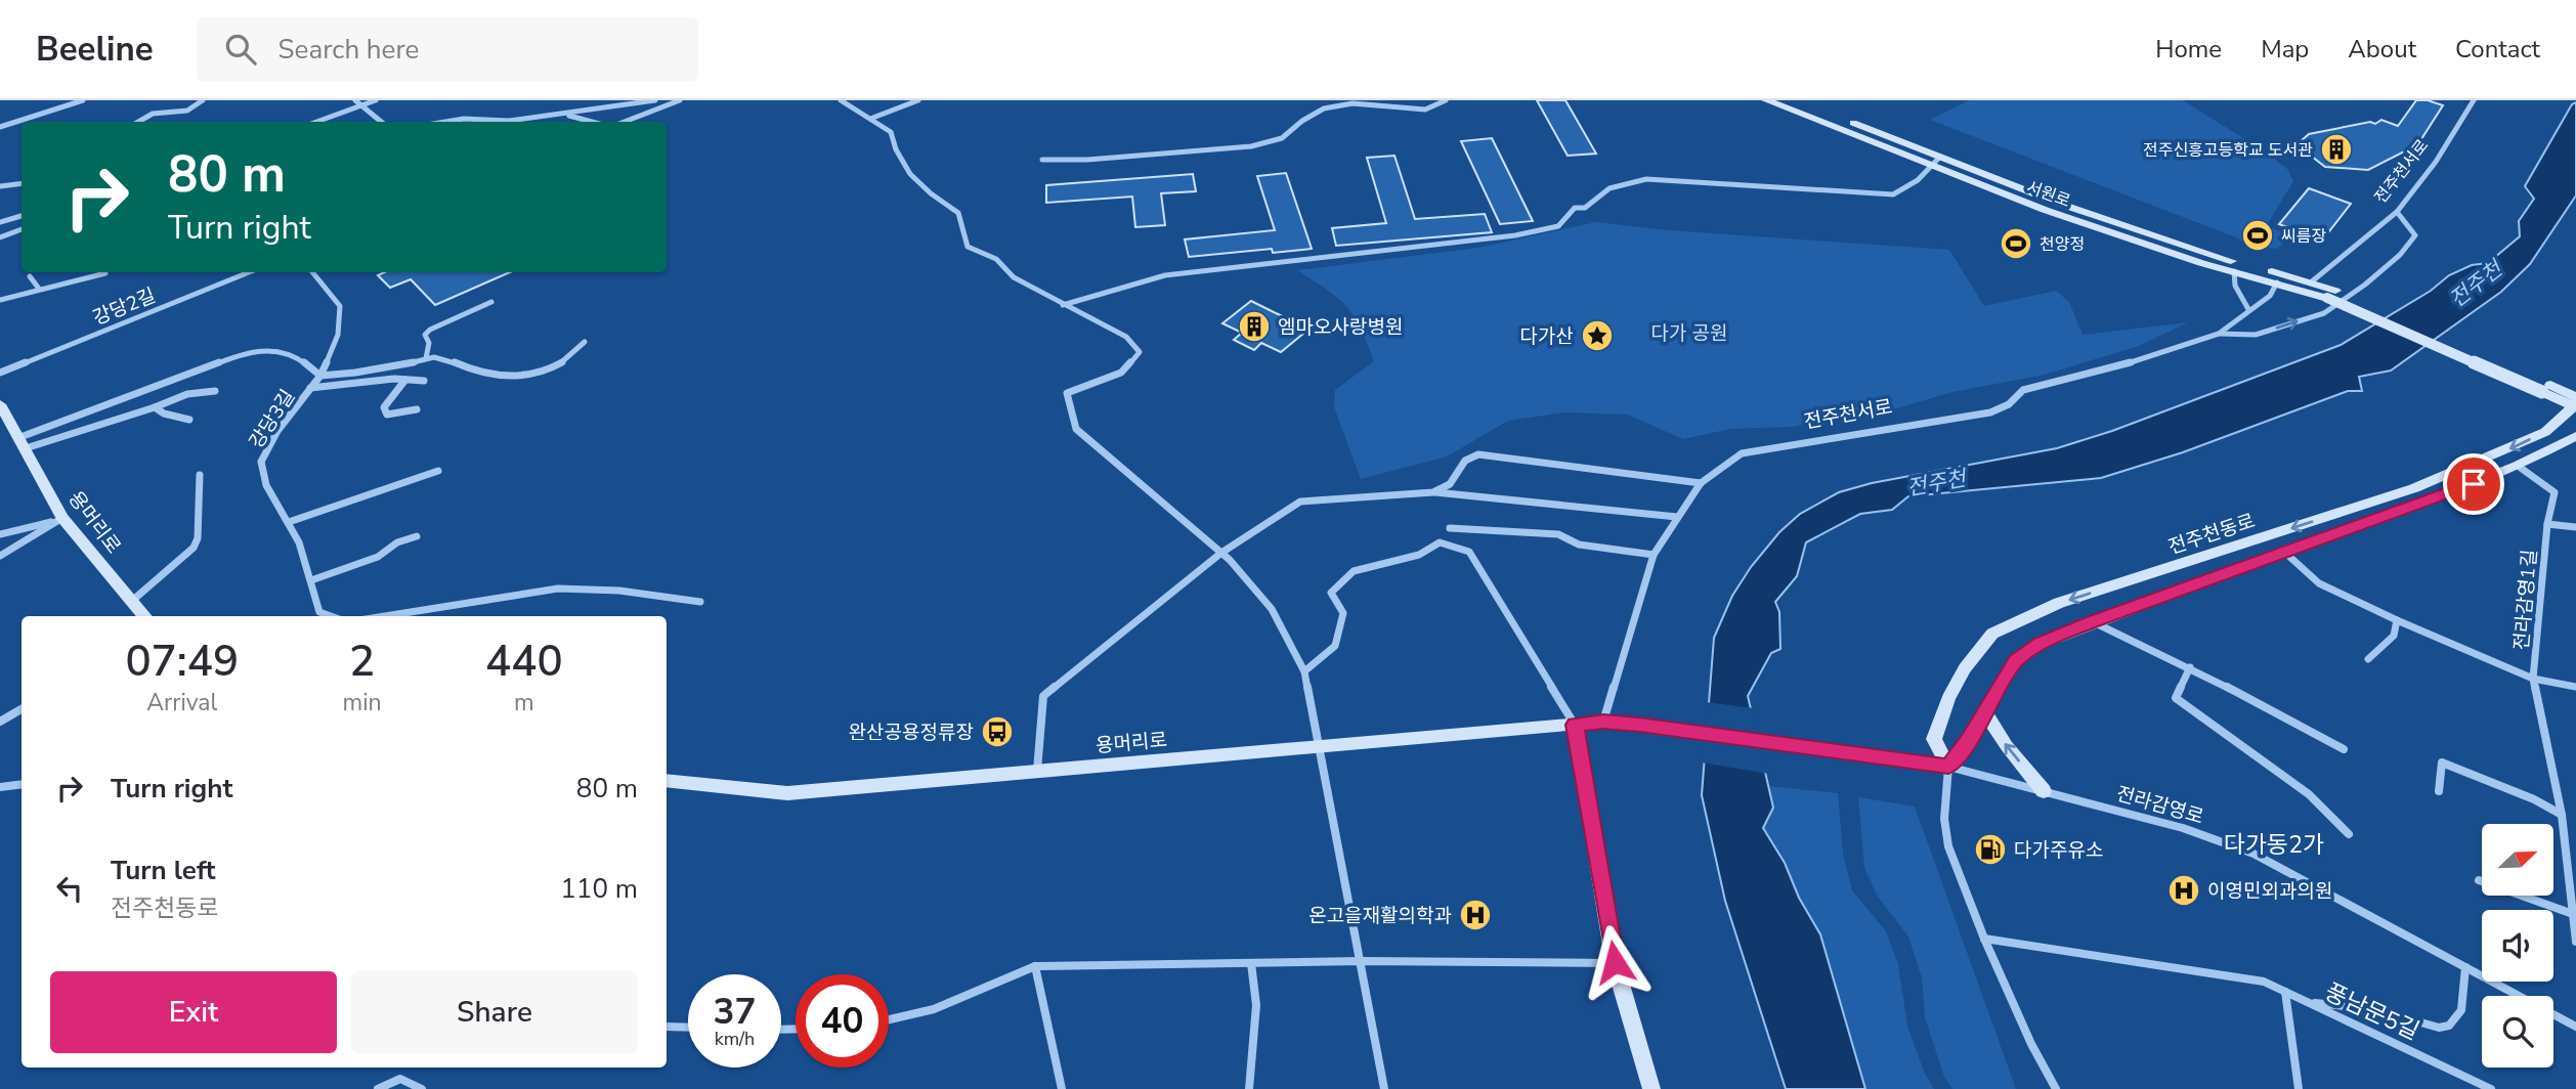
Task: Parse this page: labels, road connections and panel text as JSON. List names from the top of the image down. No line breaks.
{"streets":{"street":["전주천서로","서원로","강당2길","강당3길","용머리로","전주천동로","전라감영1길","전라감영로","풍남문5길"]},"crossings":[["전주천서로","서원로"],["전주천서로","용머리로"],["용머리로","전주천동로"],["용머리로","전라감영로"],["전주천동로","전라감영1길"],["전주천동로","전라감영로"],["전주천동로","풍남문5길"]],"districts":["다가동2가"],"water":["전주천"],"parks":["다가 공원"],"places":{"building":["전주신흥고등학교 도서관","엠마오사랑병원"],"sports":["씨름장","천양정"],"place":["다가산"],"bus stop":["완산공용정류장"],"fuel station":["다가주유소"],"hospital":["이영민외과의원","온고을재활의학과"]},"north":"top right","page":{"header":"Beeline","search":"Search here","nav":["Home","Map","About","Contact"],"turn":["80 m","Turn right"],"eta":["07:49","Arrival","2","min","440","m"],"list":[{"name":"Turn right","value":"80 m"},{"name":"Turn left","note":"전주천동로","value":"110 m"}],"buttons":["Exit","Share"],"speed":"37 km/h","limit":"40"}}
